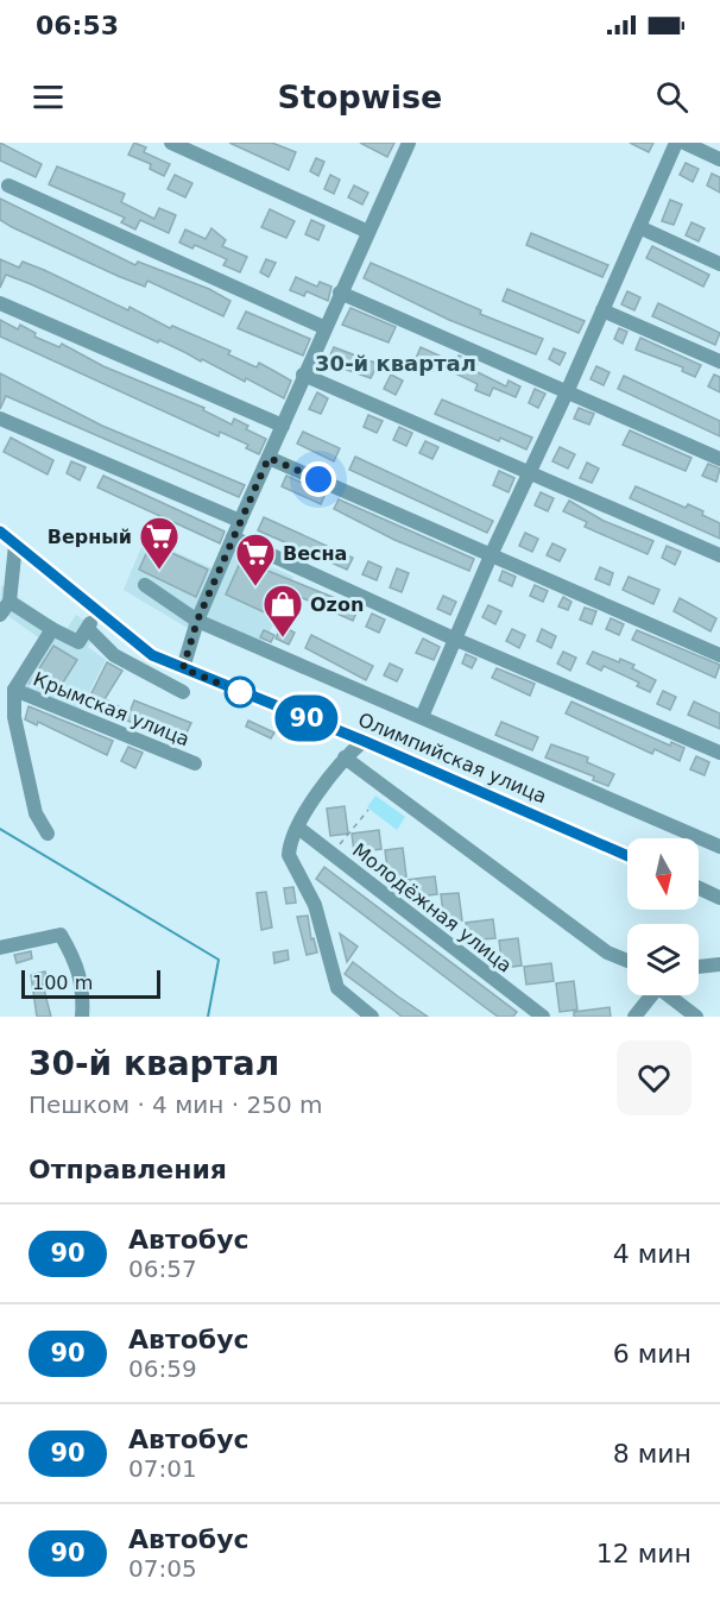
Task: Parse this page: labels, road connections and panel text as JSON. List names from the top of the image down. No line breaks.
{"streets":{"street":["Крымская улица","Олимпийская улица","Молодёжная улица"]},"districts":["30-й квартал"],"places":{"supermarket":["Верный","Весна"],"shop":["Ozon"]},"lines":["bus line 90"],"scale_bar":"100 m","north":"bottom","page":{"status":"06:53","header":"Stopwise","on_map":"90","scale":"100 m","heading":[["30-й квартал","Пешком · 4 мин · 250 m"],"Отправления"],"list":[{"mark":"90","name":"Автобус","note":"06:57","value":"4 мин"},{"mark":"90","name":"Автобус","note":"06:59","value":"6 мин"},{"mark":"90","name":"Автобус","note":"07:01","value":"8 мин"},{"mark":"90","name":"Автобус","note":"07:05","value":"12 мин"}]}}
